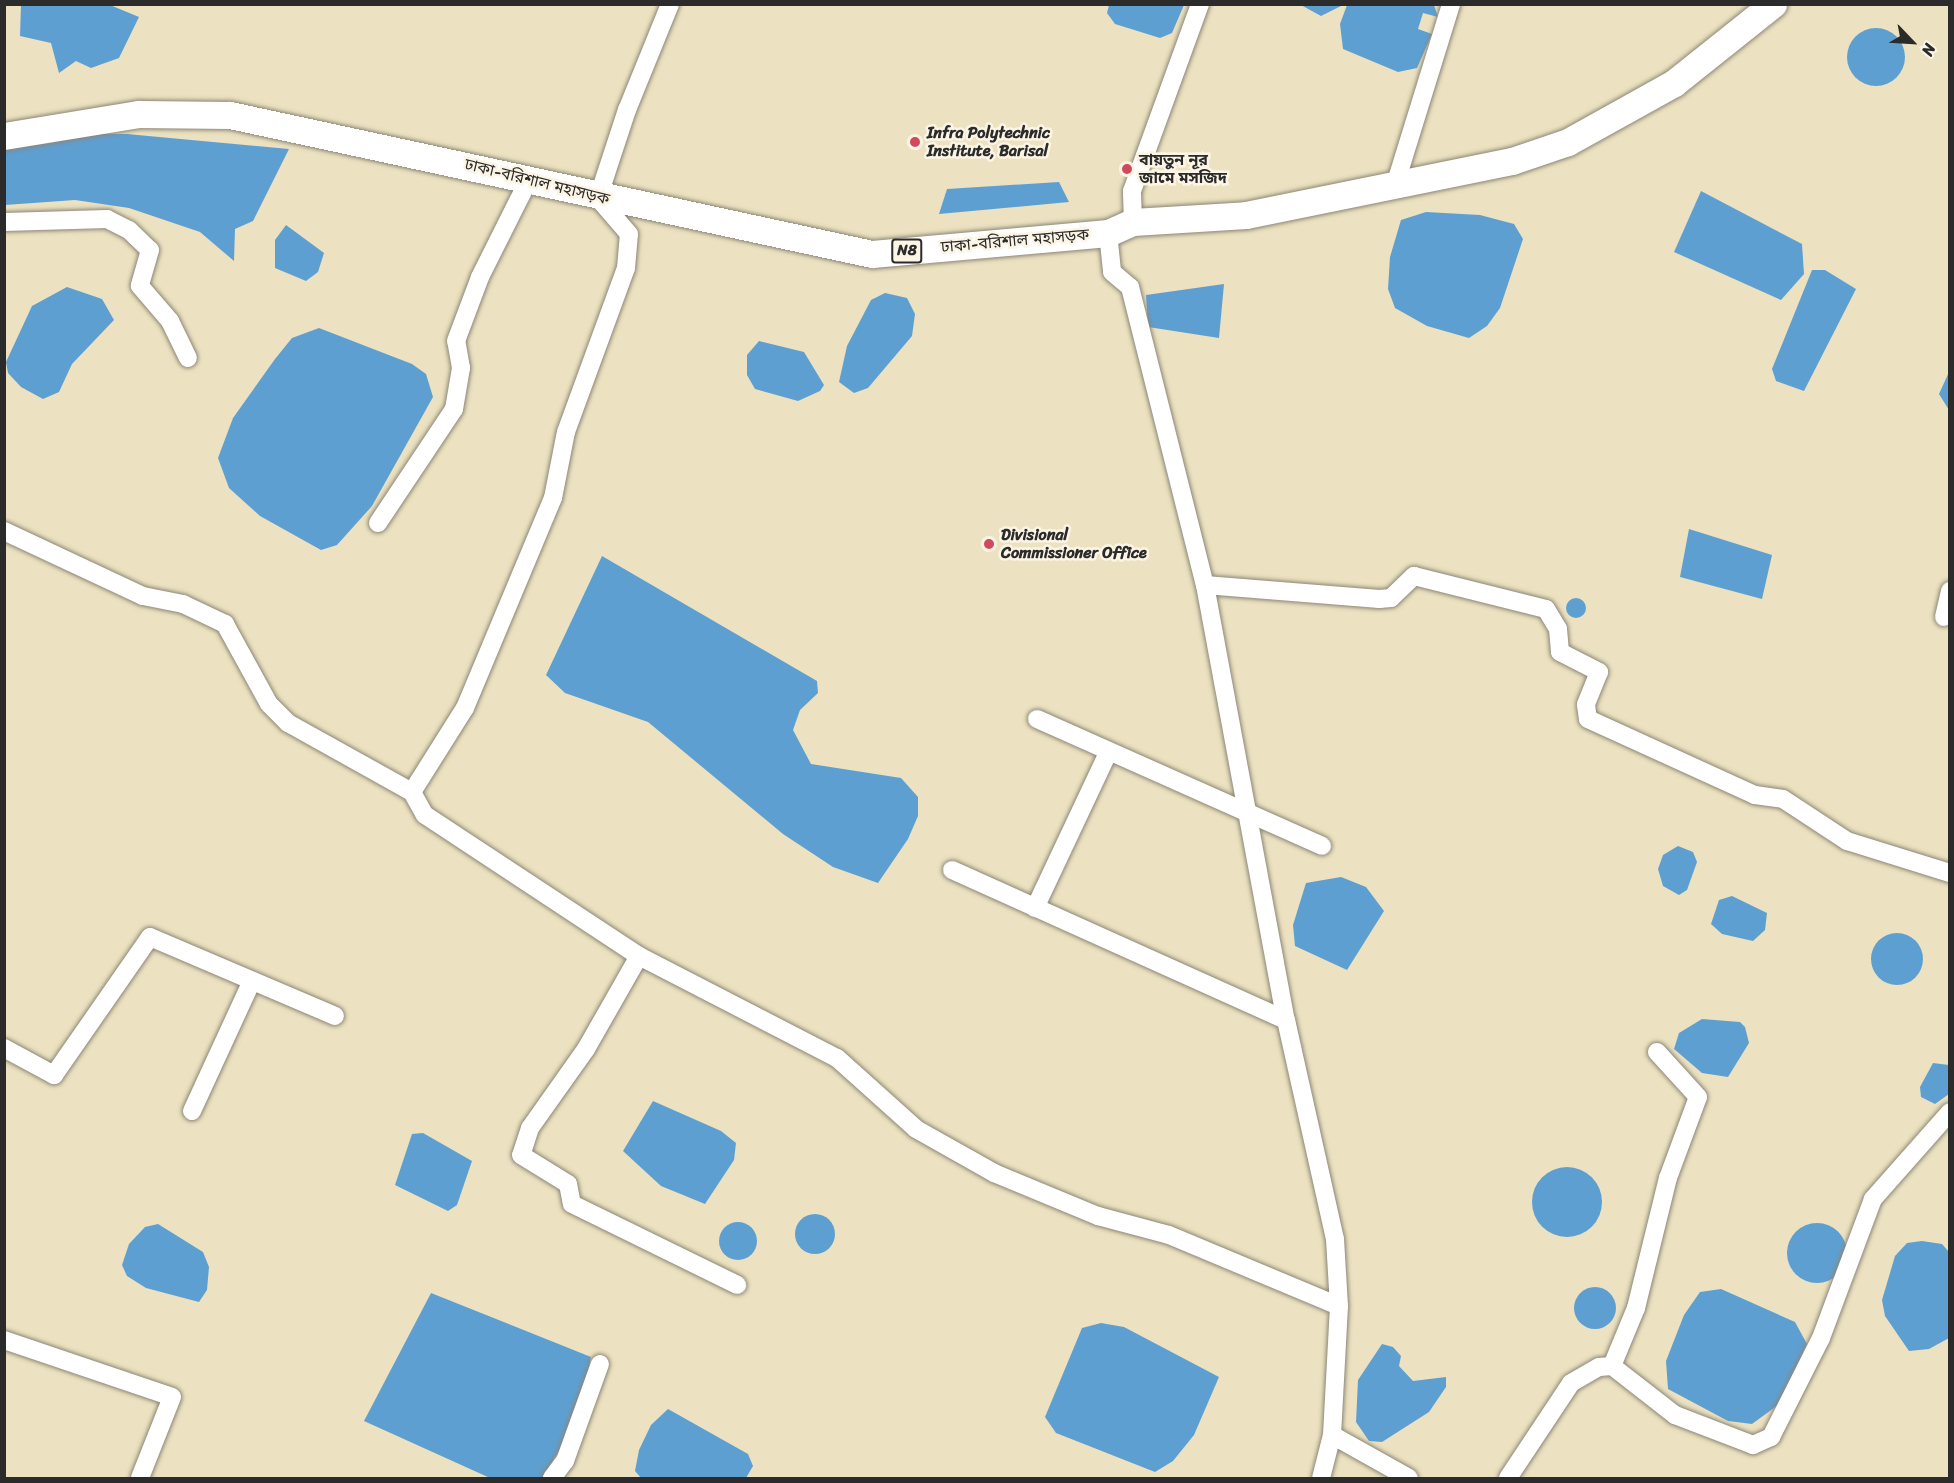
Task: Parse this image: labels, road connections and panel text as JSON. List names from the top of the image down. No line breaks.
{"streets":{"highway":["ঢাকা-বরিশাল মহাসড়ক","N8"]},"places":["Infra Polytechnic Institute, Barisal","বায়তুন নূর জামে মসজিদ","Divisional Commissioner Office"],"north":"bottom right"}
